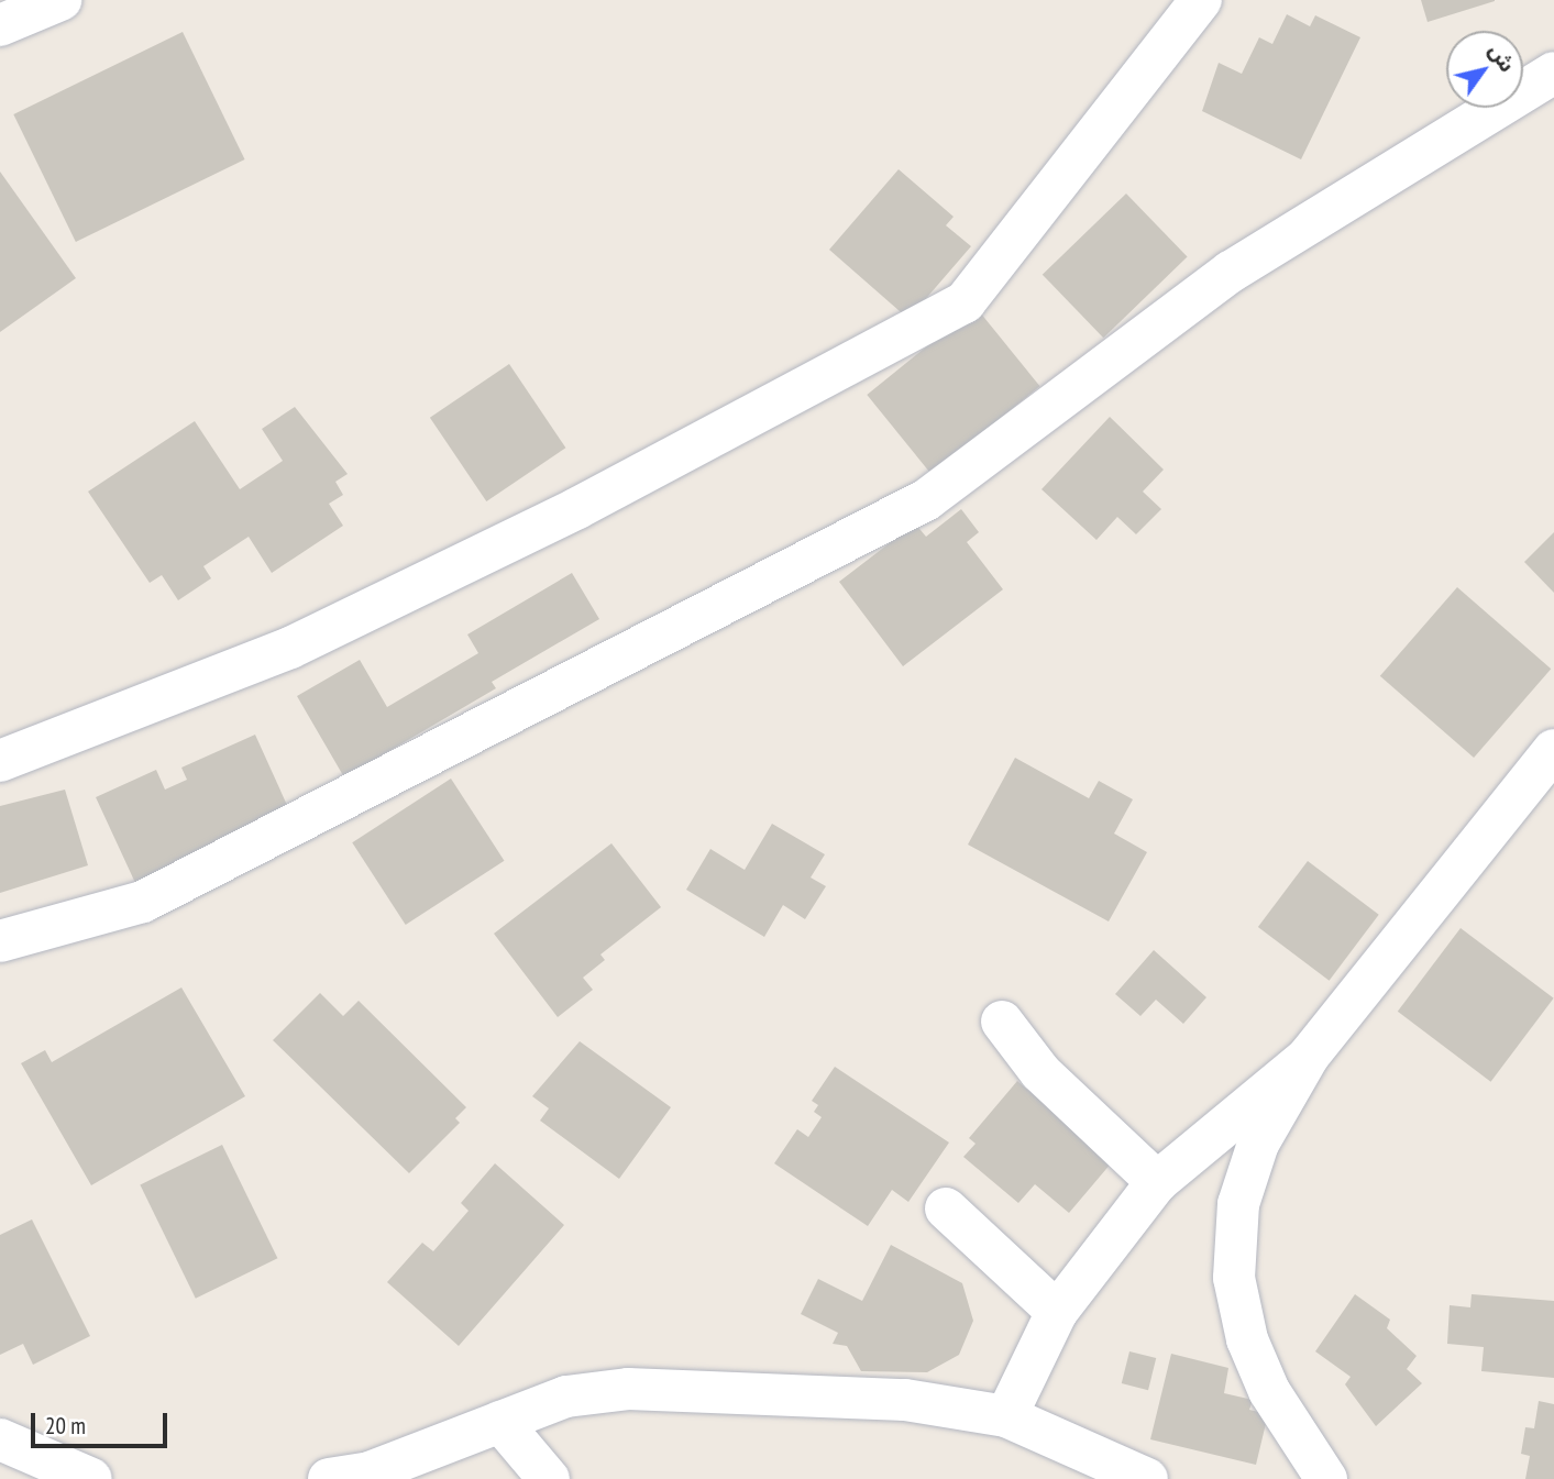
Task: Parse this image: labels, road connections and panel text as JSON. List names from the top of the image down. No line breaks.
{"scale_bar":"20 m","north":"top right"}
